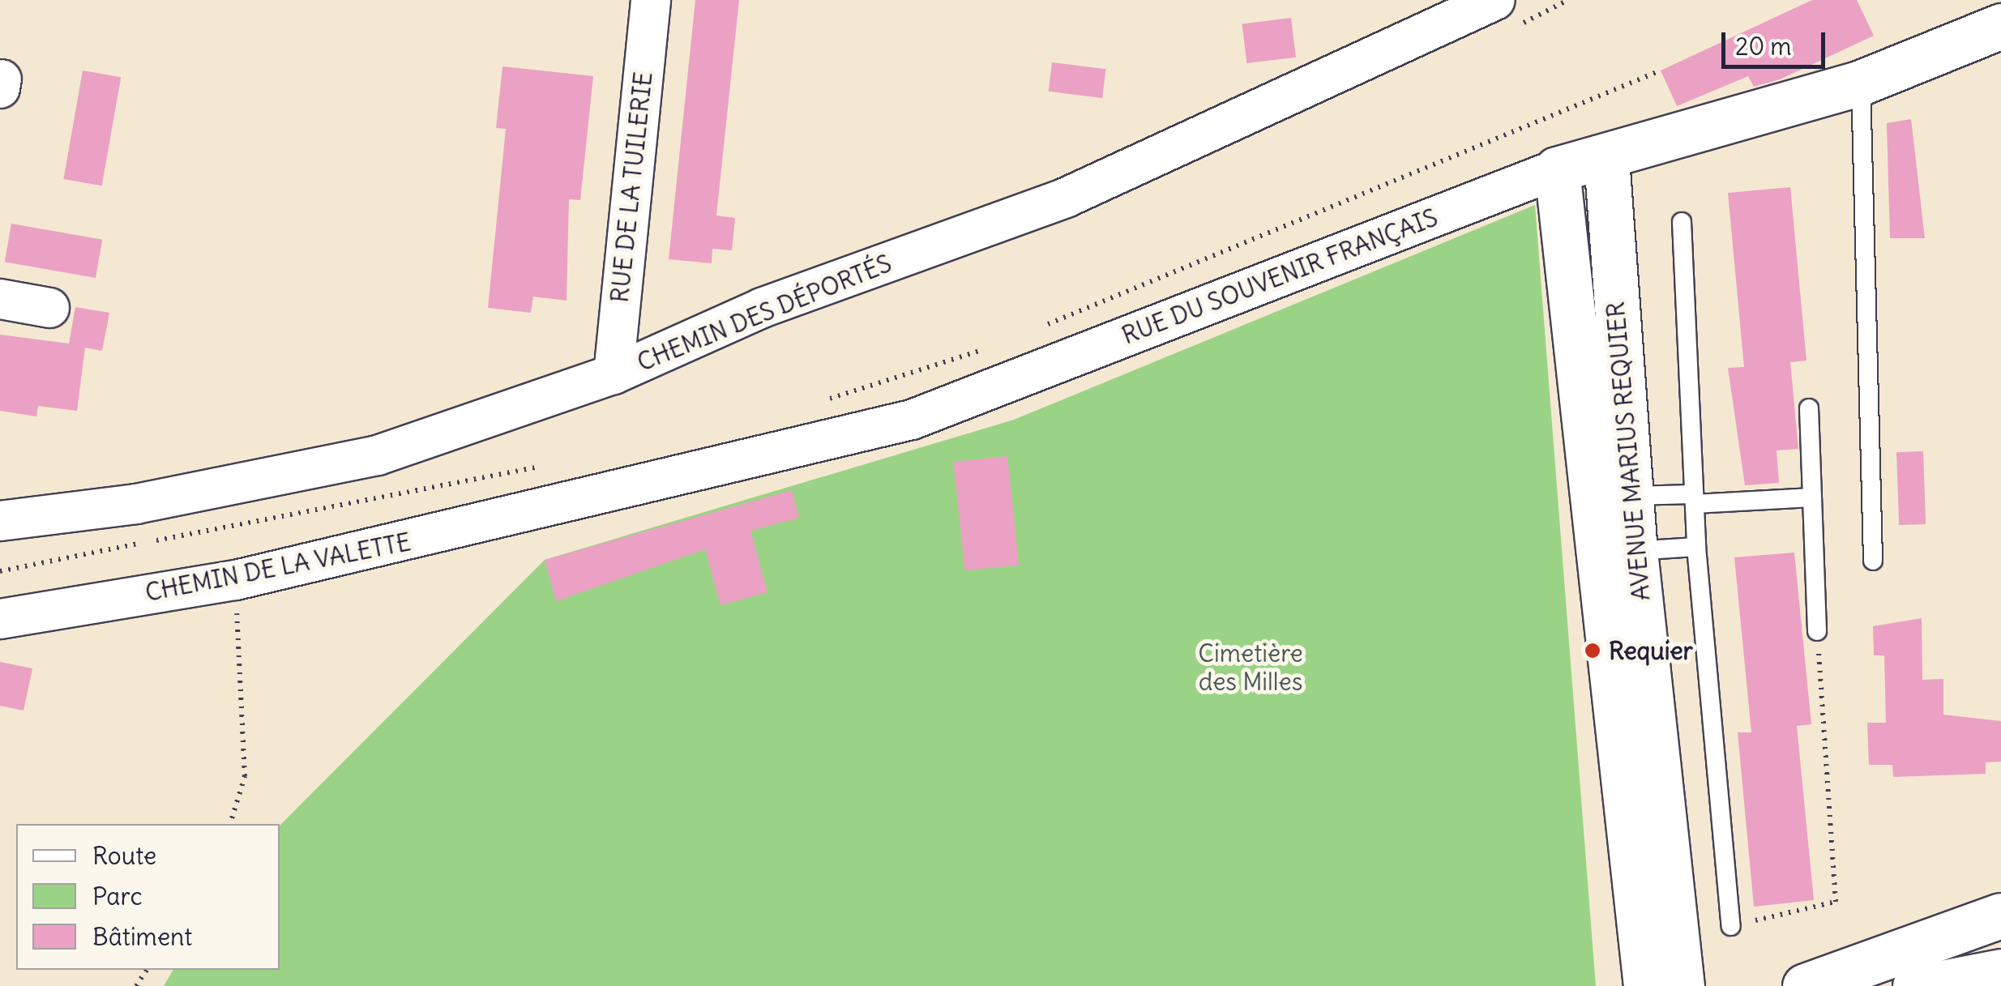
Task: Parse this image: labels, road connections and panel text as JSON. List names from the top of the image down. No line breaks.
{"streets":{"street":["RUE DE LA TUILERIE","RUE DU SOUVENIR FRANÇAIS","CHEMIN DES DÉPORTÉS","AVENUE MARIUS REQUIER","CHEMIN DE LA VALETTE"]},"crossings":[["RUE DE LA TUILERIE","CHEMIN DES DÉPORTÉS"],["RUE DU SOUVENIR FRANÇAIS","AVENUE MARIUS REQUIER"],["RUE DU SOUVENIR FRANÇAIS","CHEMIN DE LA VALETTE"]],"parks":["Cimetière des Milles"],"places":["Requier"],"legend":["Route","Parc","Bâtiment"],"scale_bar":"20 m"}
